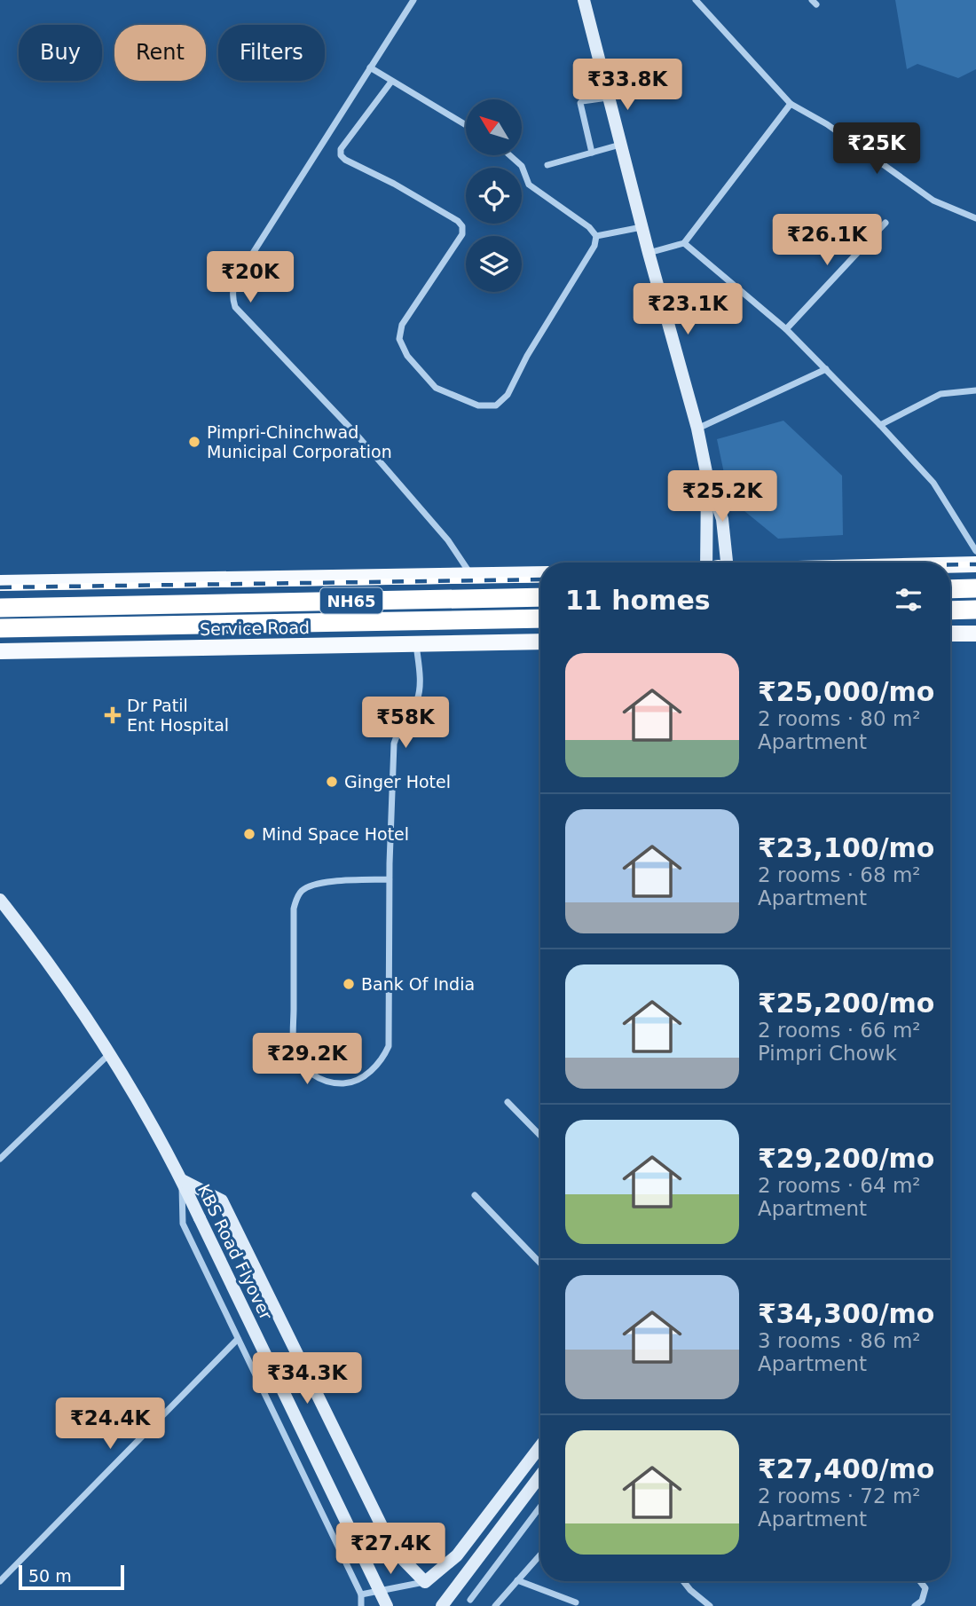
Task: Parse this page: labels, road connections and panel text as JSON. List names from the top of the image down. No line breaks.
{"streets":{"highway":["NH65"],"main road":["Service Road"],"street":["KBS Road Flyover"]},"places":{"other":["Pimpri-Chinchwad Municipal Corporation","Ginger Hotel","Mind Space Hotel","Bank Of India"],"health":["Dr Patil Ent Hospital"]},"scale_bar":"50 m","north":"top left","page":{"chip":["Buy","Rent","Filters"],"price":["₹33.8K","₹25K","₹26.1K","₹20K","₹23.1K","₹25.2K","₹58K","₹29.2K","₹34.3K","₹24.4K","₹27.4K"],"heading":"11 homes","list":[{"name":"₹25,000/mo","note":"2 rooms · 80 m² · Apartment"},{"name":"₹23,100/mo","note":"2 rooms · 68 m² · Apartment"},{"name":"₹25,200/mo","note":"2 rooms · 66 m² · Pimpri Chowk"},{"name":"₹29,200/mo","note":"2 rooms · 64 m² · Apartment"},{"name":"₹34,300/mo","note":"3 rooms · 86 m² · Apartment"},{"name":"₹27,400/mo","note":"2 rooms · 72 m² · Apartment"}],"scale":"50 m"}}
